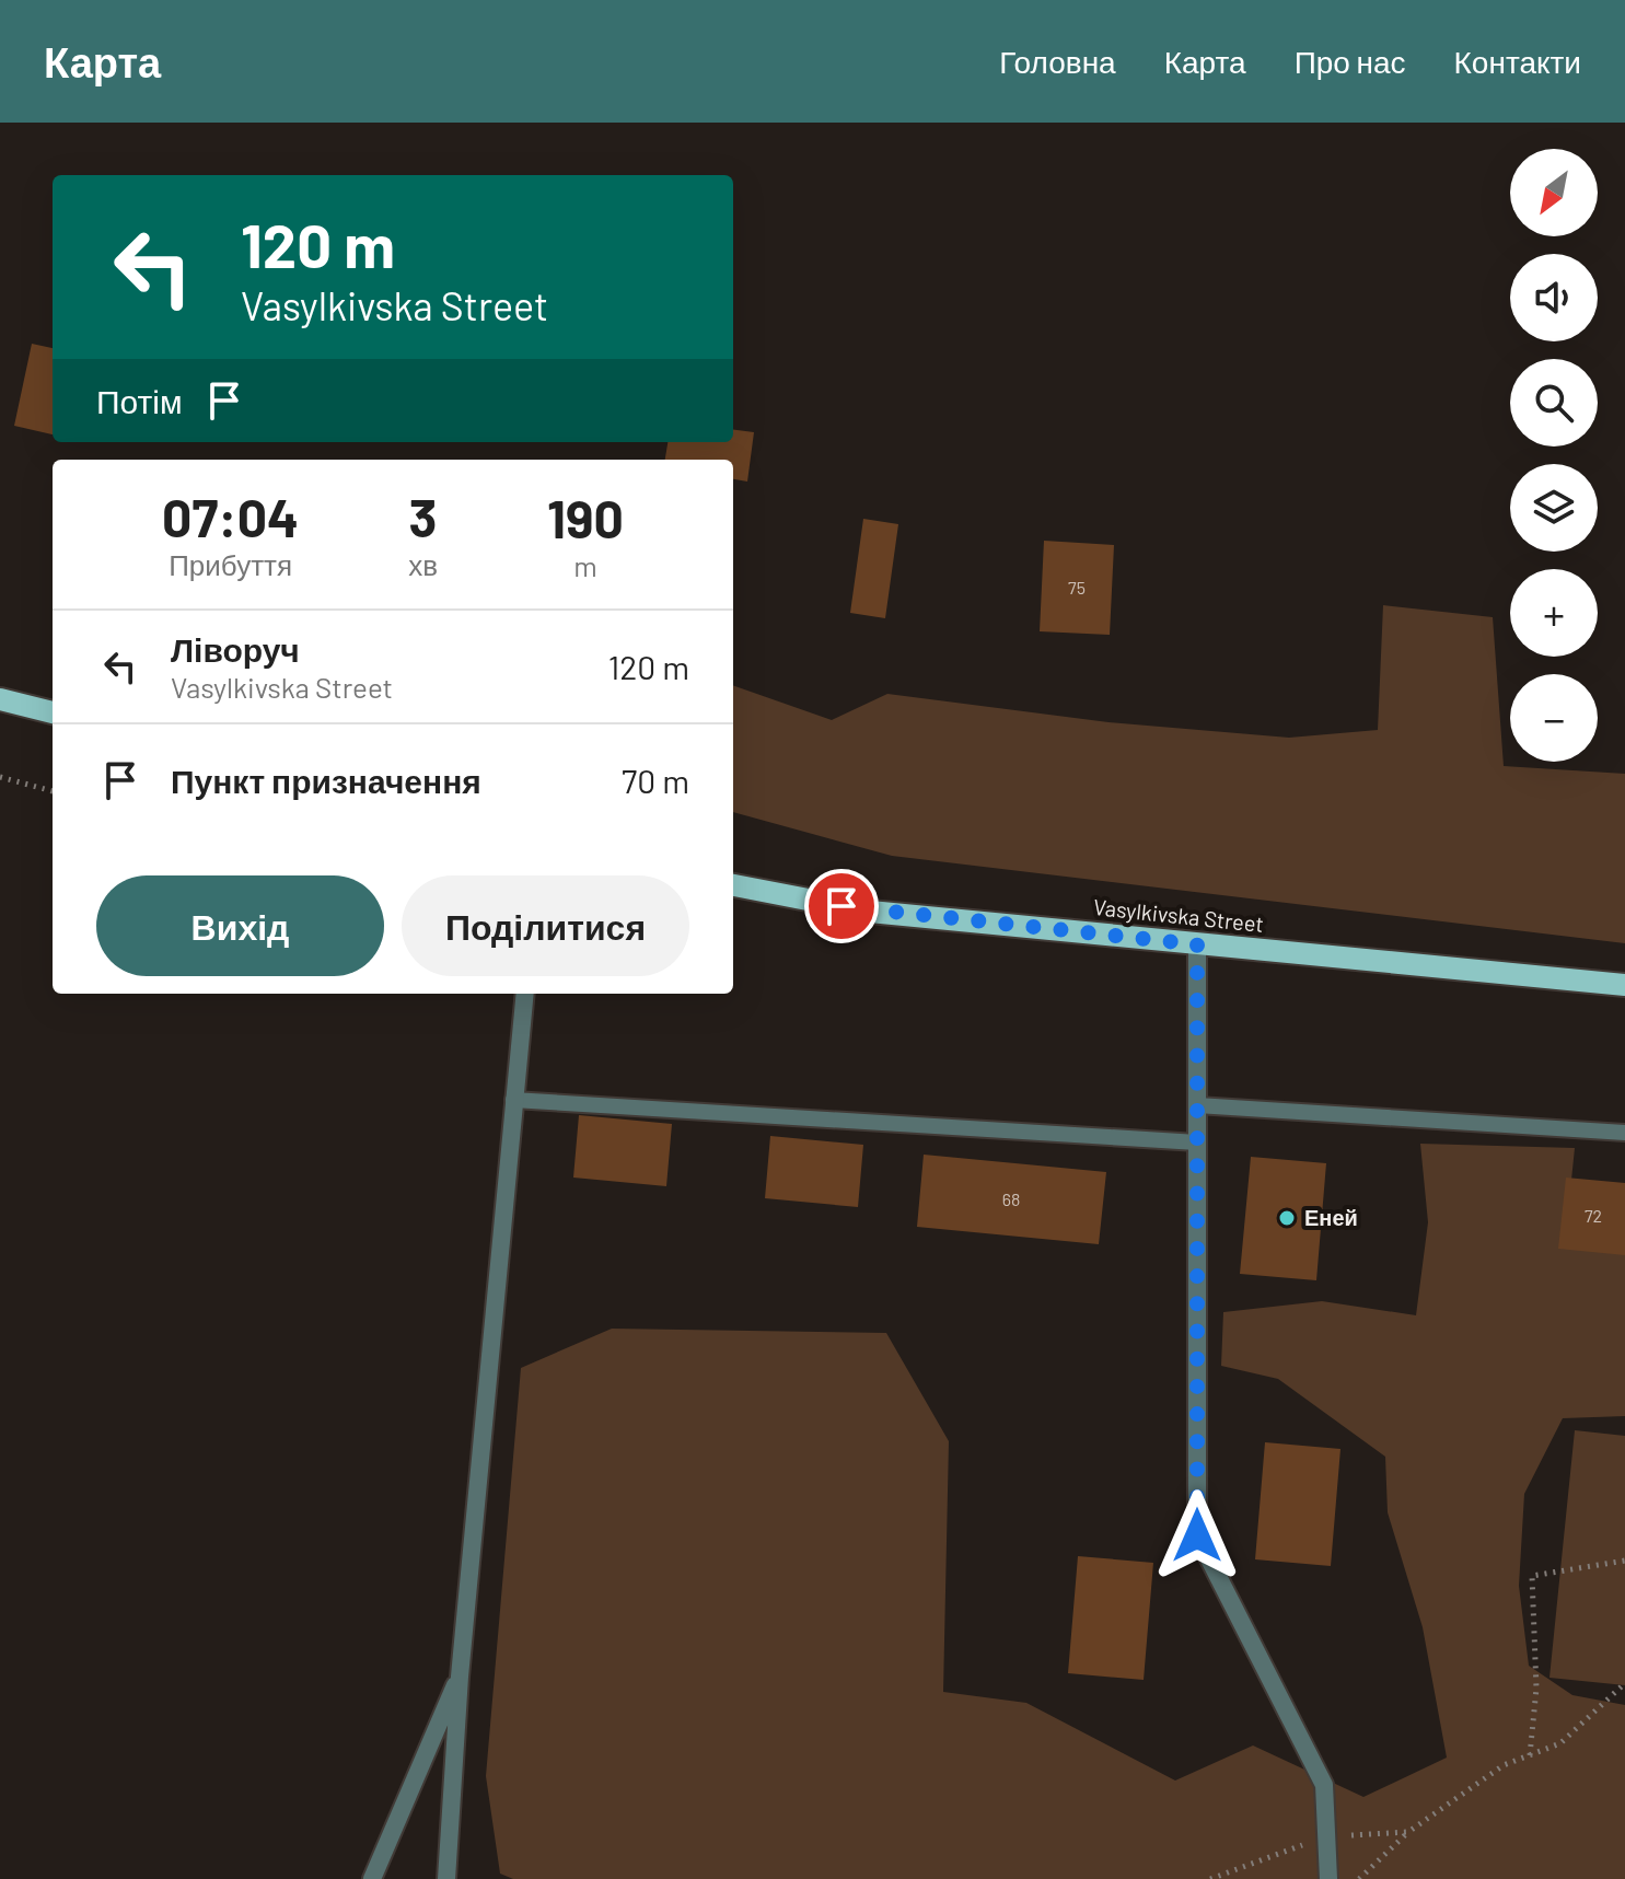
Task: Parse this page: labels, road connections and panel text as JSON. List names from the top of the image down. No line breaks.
{"streets":{"main road":["Vasylkivska Street"]},"places":["Еней"],"house_numbers":["75","68","72"],"north":"bottom left","page":{"header":"Карта","nav":["Головна","Карта","Про нас","Контакти"],"map_buttons":["+","−"],"turn":["120 m","Vasylkivska Street"],"then":"Потім","eta":["07:04","Прибуття","3","хв","190","m"],"list":[{"name":"Ліворуч","note":"Vasylkivska Street","value":"120 m"},{"name":"Пункт призначення","value":"70 m"}],"buttons":["Вихід","Поділитися"]}}
